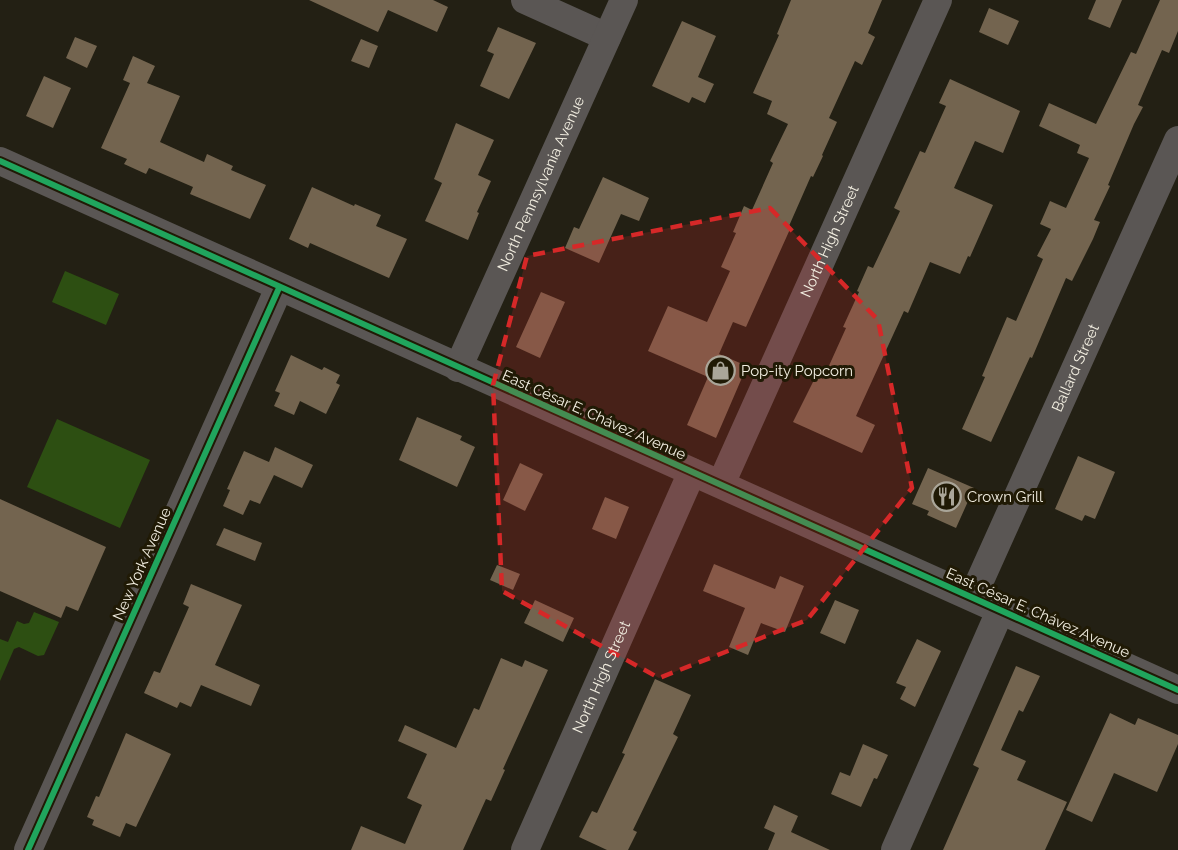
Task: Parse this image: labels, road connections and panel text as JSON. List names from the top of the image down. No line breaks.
{"streets":{"street":["North Pennsylvania Avenue","North High Street","Ballard Street","East César E. Chávez Avenue","New York Avenue"]},"crossings":[["North Pennsylvania Avenue","East César E. Chávez Avenue"],["North High Street","East César E. Chávez Avenue"],["Ballard Street","East César E. Chávez Avenue"],["East César E. Chávez Avenue","New York Avenue"]],"places":{"shop":["Pop-ity Popcorn"],"restaurant":["Crown Grill"]}}
